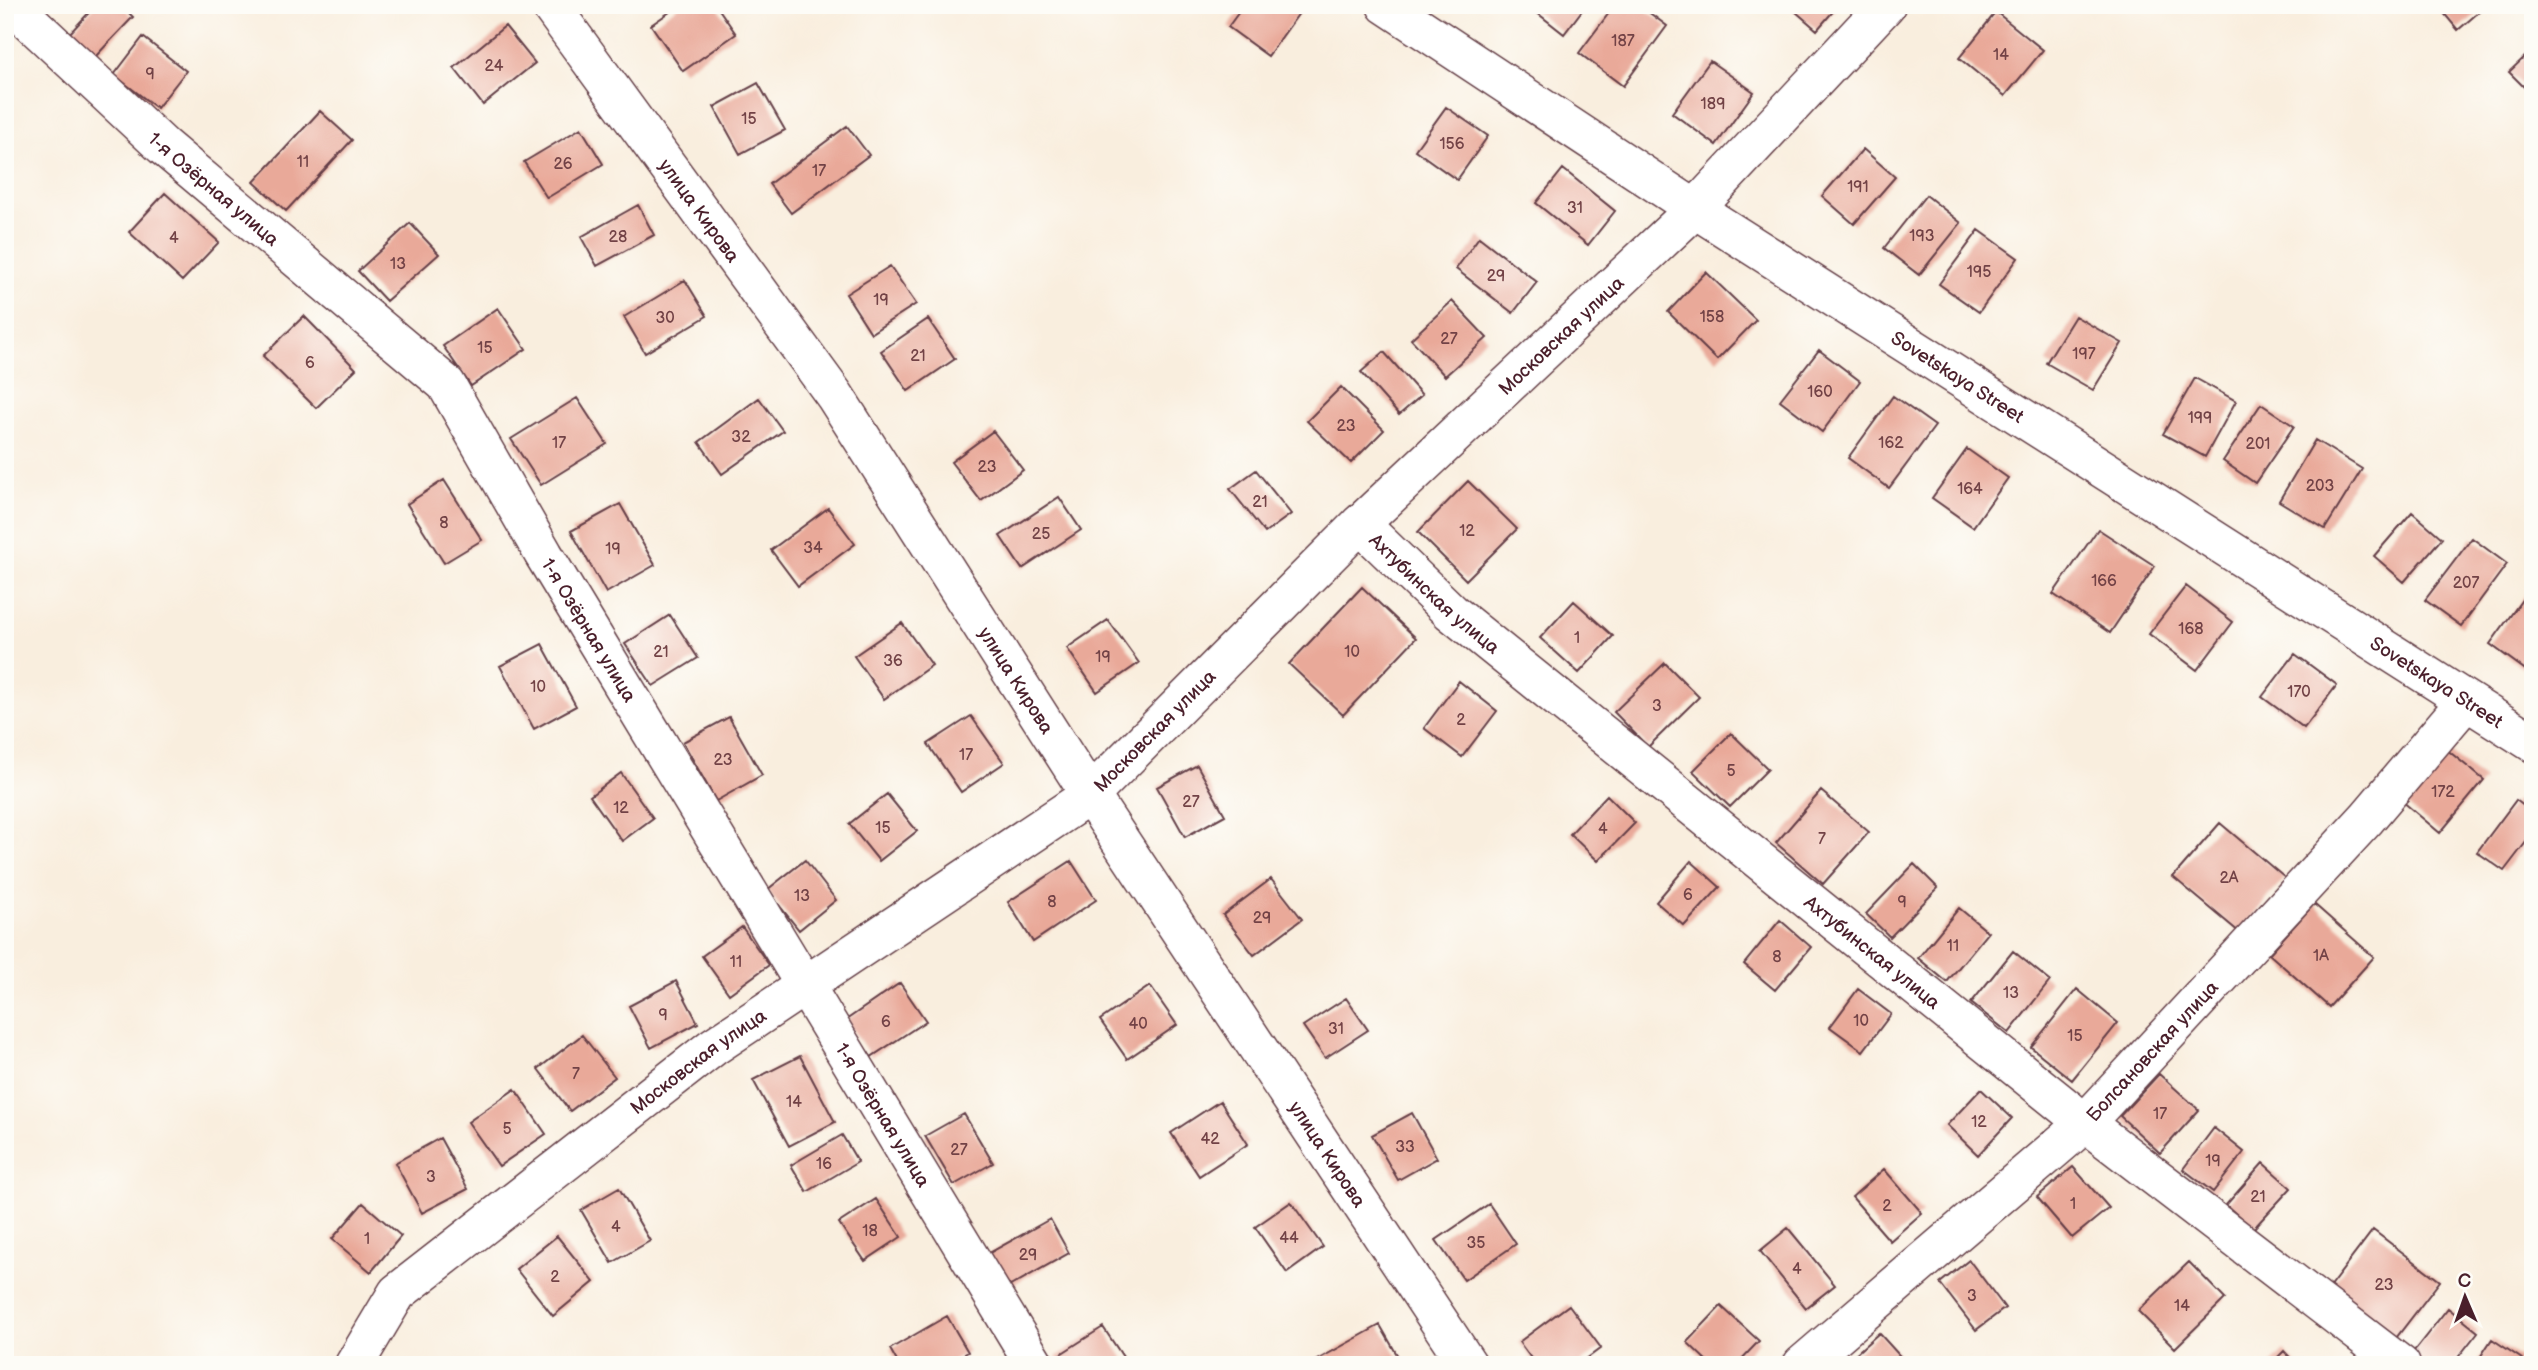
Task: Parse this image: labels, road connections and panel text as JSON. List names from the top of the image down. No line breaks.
{"streets":{"street":["1-я Озёрная улица","улица Кирова","Московская улица","Sovetskaya Street","Ахтубинская улица","Болсановская улица"]},"crossings":[["1-я Озёрная улица","Московская улица"],["улица Кирова","Московская улица"],["Московская улица","Sovetskaya Street"],["Московская улица","Ахтубинская улица"],["Sovetskaya Street","Болсановская улица"],["Ахтубинская улица","Болсановская улица"]],"house_numbers":["187","14","24","9","189","15","156","11","26","17","191","31","193","28","4","13","195","29","19","158","30","27","15","197","21","6","160","199","23","32","17","162","201","23","203","164","21","8","12","25","34","19","166","207","168","1","21","10","19","36","10","170","3","2","17","23","5","172","27","12","15","4","7","2А","6","13","8","9","29","11","1А","8","11","13","9","10","6","40","31","15","7","14","17","12","5","42","33","27","19","16","3","21","1","2","4","18","44","1","35","29","4","2","23","3","14"],"north":"top"}
